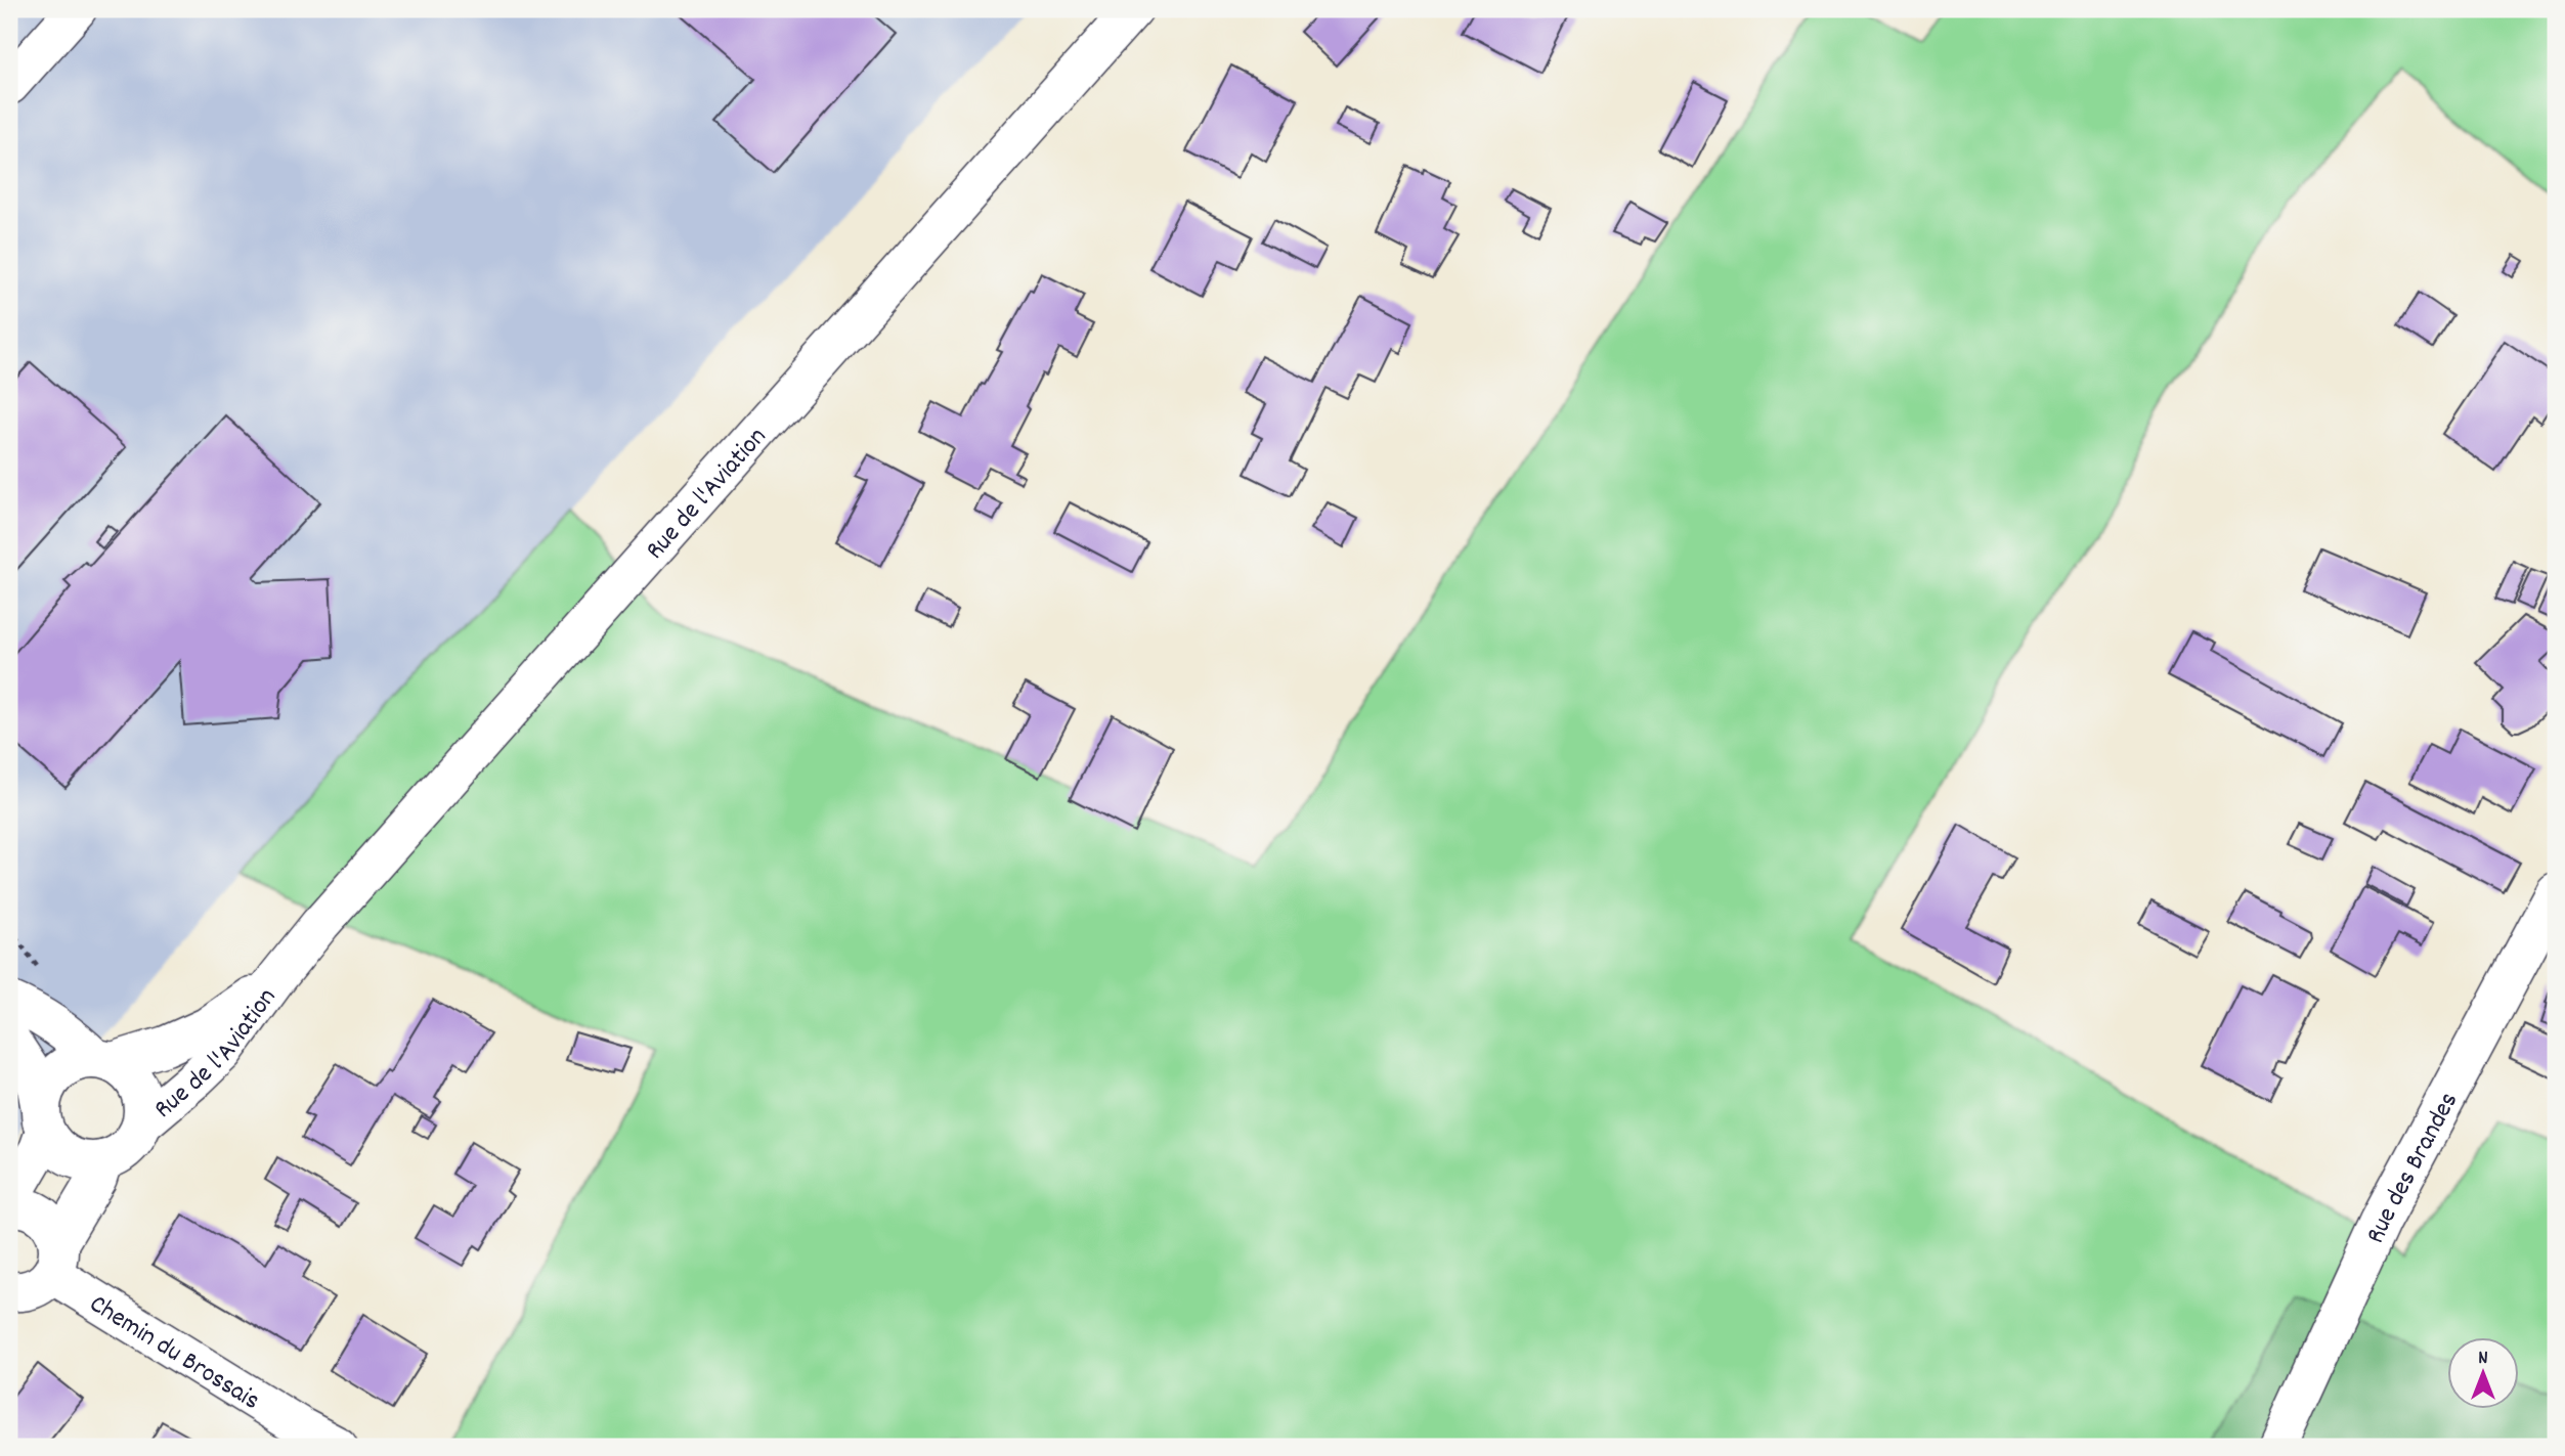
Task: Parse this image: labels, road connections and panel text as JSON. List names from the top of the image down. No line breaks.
{"streets":{"street":["Rue de l'Aviation","Rue des Brandes","Chemin du Brossais"]},"north":"top"}
